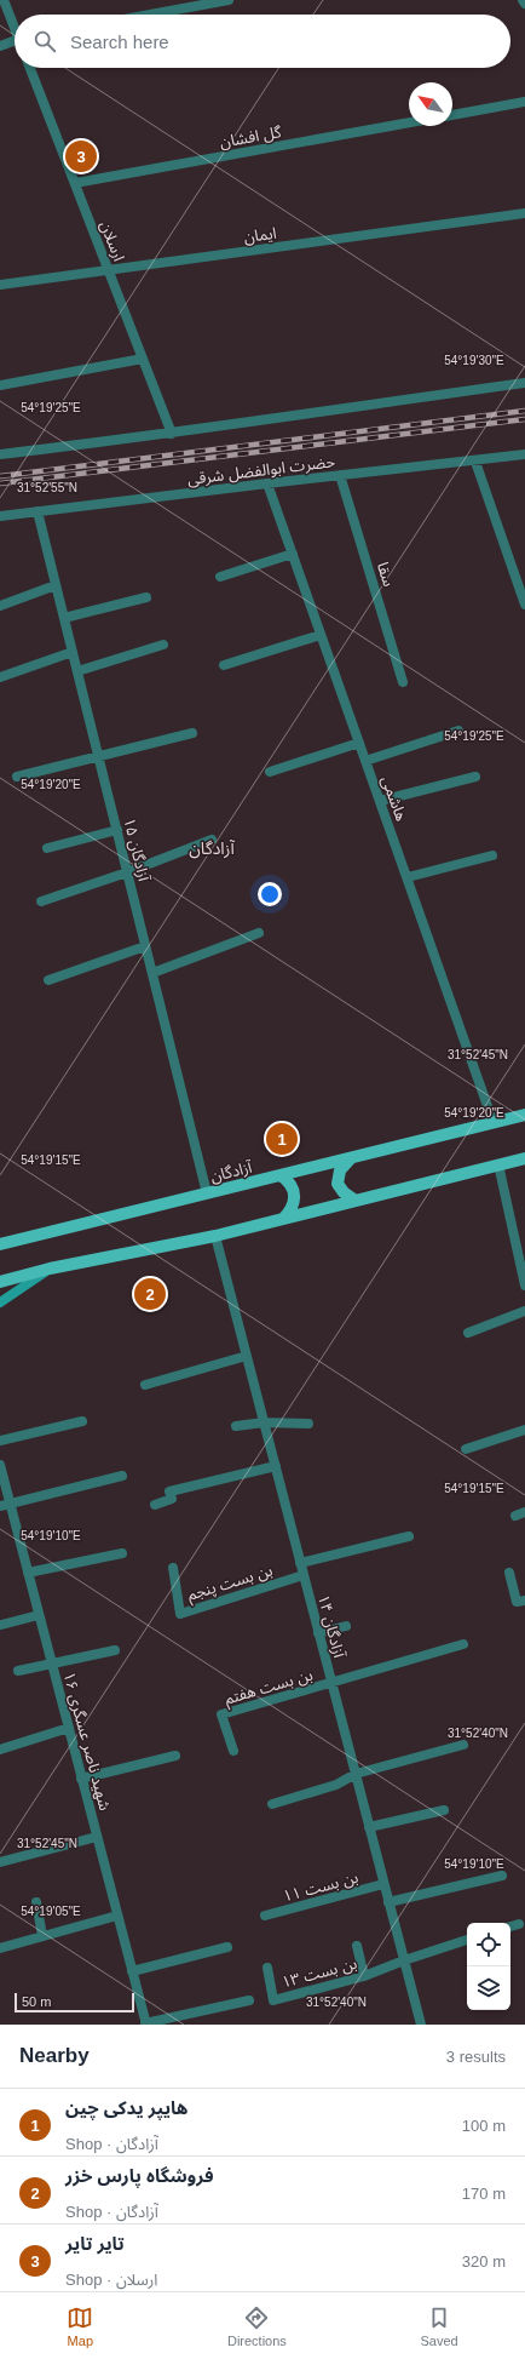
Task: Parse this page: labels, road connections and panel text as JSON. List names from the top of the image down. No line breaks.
{"streets":{"main road":["آزادگان"],"street":["گل افشان","ایمان","ارسلان","حضرت ابوالفضل شرقی","سقا","هاشمی","۱۵ آزادگان","بن بست پنجم","۱۴ آزادگان","بن بست هفتم","۱۶ شهید ناصر عسگری","بن بست ۱۱","بن بست ۱۳"]},"crossings":[["گل افشان","ارسلان"],["ایمان","ارسلان"],["حضرت ابوالفضل شرقی","سقا"],["حضرت ابوالفضل شرقی","هاشمی"],["حضرت ابوالفضل شرقی","۱۵ آزادگان"],["هاشمی","آزادگان"],["۱۵ آزادگان","آزادگان"],["بن بست پنجم","۱۴ آزادگان"],["۱۴ آزادگان","بن بست هفتم"],["۱۴ آزادگان","بن بست ۱۱"],["۱۴ آزادگان","بن بست ۱۳"]],"districts":["آزادگان"],"scale_bar":"50 m","north":"top left","page":{"search":"Search here","pins":["3","1","2"],"scale":"50 m","heading":["Nearby","3 results"],"list":[{"mark":"1","name":"هایپر یدکی چین","note":"Shop · آزادگان","value":"100 m"},{"mark":"2","name":"فروشگاه پارس خزر","note":"Shop · آزادگان","value":"170 m"},{"mark":"3","name":"تایر تایر","note":"Shop · ارسلان","value":"320 m"}],"nav":["Map","Directions","Saved"]},"coordinates":["54°19'30\"E","54°19'25\"E","31°52'55\"N","54°19'20\"E","31°52'45\"N","54°19'15\"E","54°19'10\"E","31°52'40\"N","54°19'05\"E"]}
